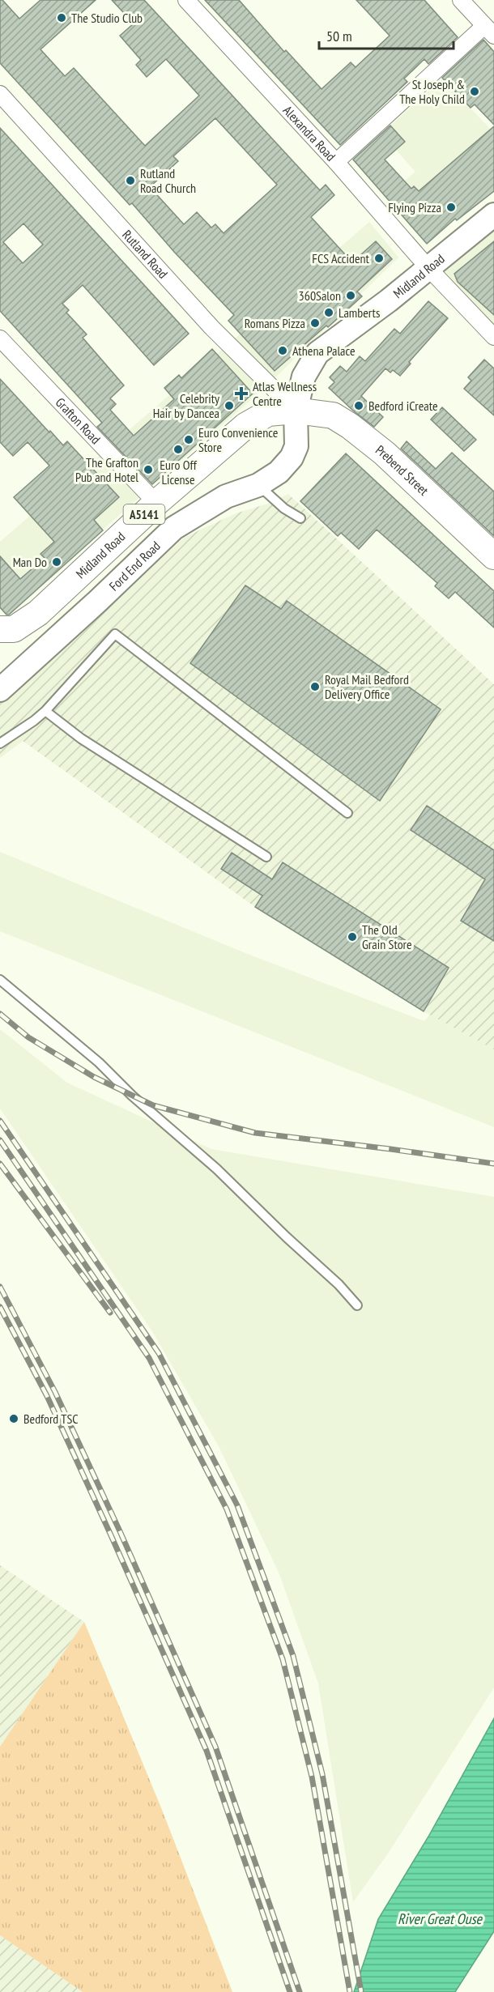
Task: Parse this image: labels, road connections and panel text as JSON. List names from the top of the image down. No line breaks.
{"streets":{"main road":["Midland Road","Prebend Street","A5141"],"street":["Alexandra Road","Rutland Road","Grafton Road","Ford End Road"]},"crossings":[["Alexandra Road","Midland Road"],["Rutland Road","Midland Road"],["Rutland Road","Prebend Street"],["Rutland Road","Ford End Road"],["Midland Road","Grafton Road"],["Midland Road","Prebend Street"],["Midland Road","Ford End Road"],["Prebend Street","Ford End Road"]],"water":["River Great Ouse"],"places":{"other":["The Studio Club","St Joseph & The Holy Child","Rutland Road Church","Flying Pizza","FCS Accident","360Salon","Lamberts","Romans Pizza","Athena Palace","Celebrity Hair by Dancea","Bedford iCreate","Euro Convenience Store","Euro Off License","The Grafton Pub and Hotel","Man Do","Royal Mail Bedford Delivery Office","The Old Grain Store","Bedford TSC"],"health":["Atlas Wellness Centre"]},"scale_bar":"50 m"}
